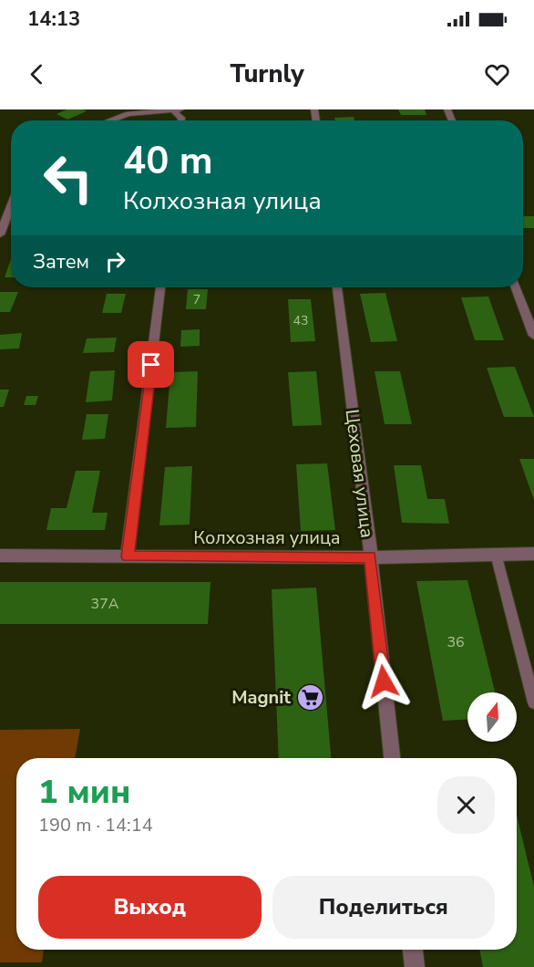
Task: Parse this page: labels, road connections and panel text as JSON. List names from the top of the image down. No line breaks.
{"streets":{"street":["Цеховая улица","Колхозная улица"]},"crossings":[["Цеховая улица","Колхозная улица"]],"places":{"supermarket":["Magnit"]},"house_numbers":["7","43","37А","36"],"north":"top","page":{"status":"14:13","header":"Turnly","turn":["40 m","Колхозная улица"],"then":"Затем","heading":["1 мин","190 m · 14:14"],"buttons":["Выход","Поделиться"]}}
